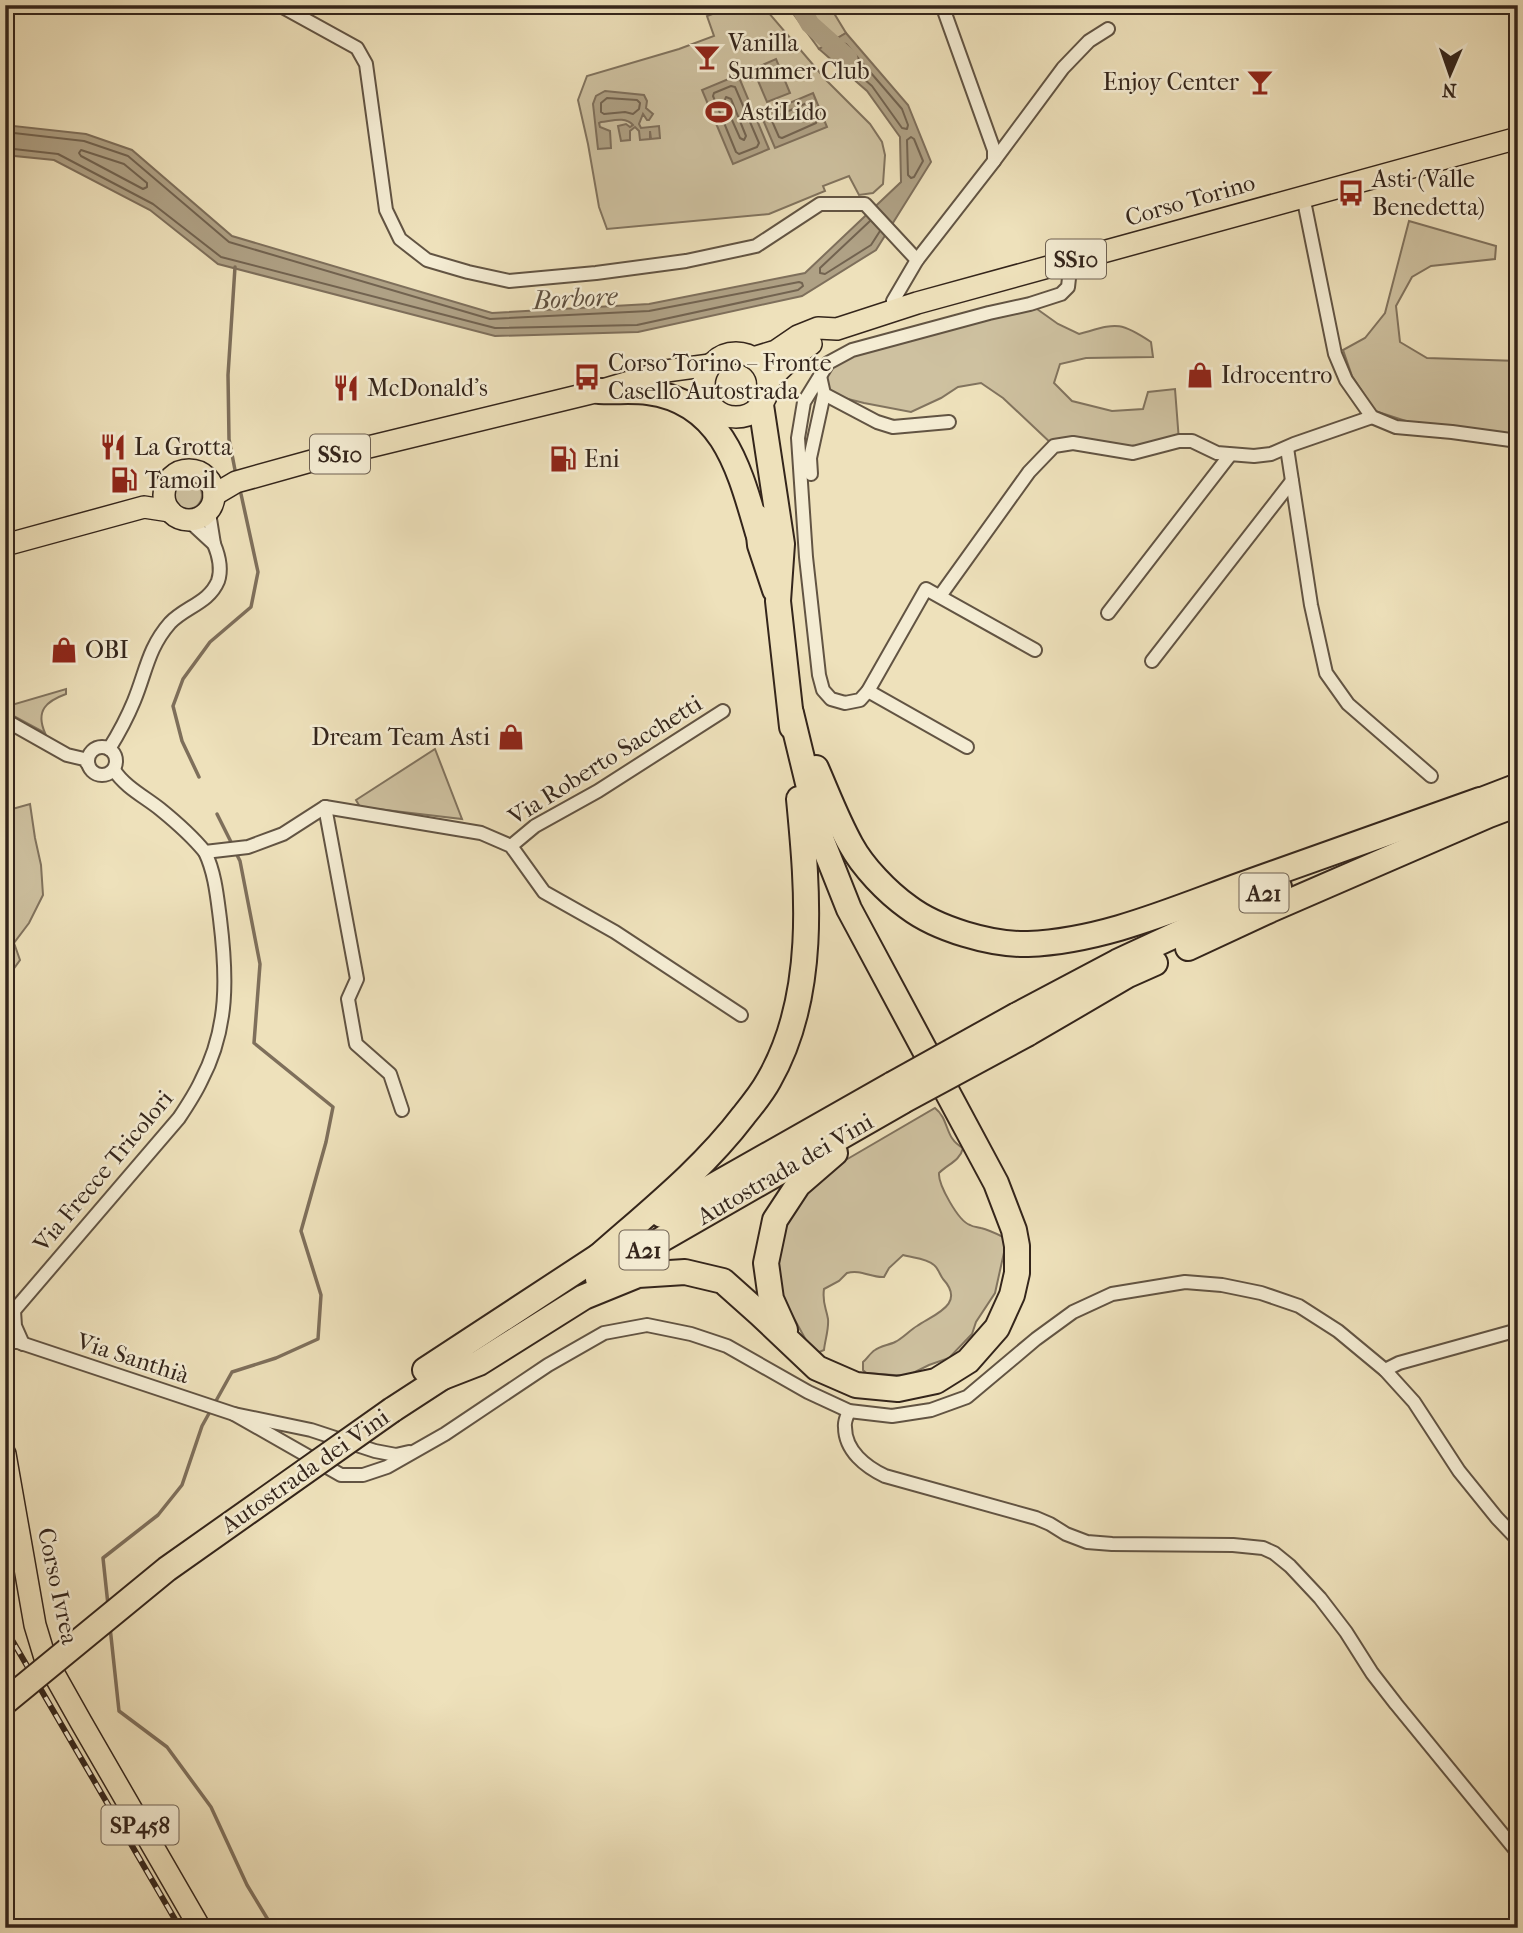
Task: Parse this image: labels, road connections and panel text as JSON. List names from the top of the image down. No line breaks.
{"streets":{"highway":["A21","Autostrada dei Vini"],"main road":["Corso Torino","SS10","Corso Ivrea","SP458"],"street":["Via Roberto Sacchetti","Via Frecce Tricolori","Via Santhià"]},"water":["Borbore"],"places":{"bar":["Vanilla Summer Club","Enjoy Center"],"sports":["AstiLido"],"bus stop":["Asti (Valle Benedetta)","Corso Torino – Fronte Casello Autostrada"],"shop":["Idrocentro","OBI","Dream Team Asti"],"restaurant":["McDonald's","La Grotta"],"fuel station":["Eni","Tamoil"]},"north":"bottom"}
